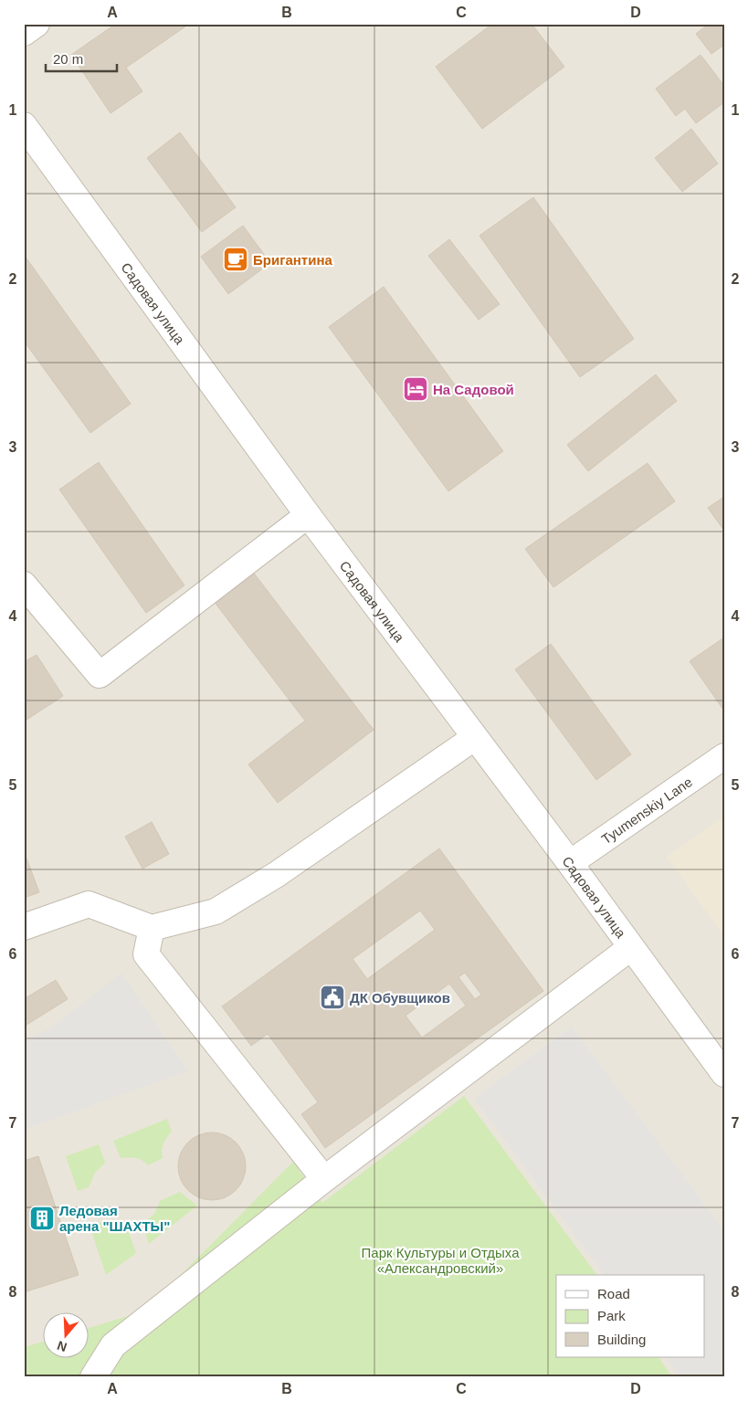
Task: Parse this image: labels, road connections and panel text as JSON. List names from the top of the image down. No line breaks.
{"streets":{"street":["Садовая улица","Tyumenskiy Lane"]},"crossings":[["Садовая улица","Tyumenskiy Lane"]],"parks":["Парк Культуры и Отдыха «Александровский»"],"places":{"cafe":["Бригантина"],"hotel":["На Садовой"],"public building":["ДК Обувщиков"],"building":["Ледовая арена \"ШАХТЫ\""]},"legend":["Road","Park","Building"],"scale_bar":"20 m","north":"bottom","grid":{"columns":["A","B","C","D"],"rows":["1","2","3","4","5","6","7","8"]}}
